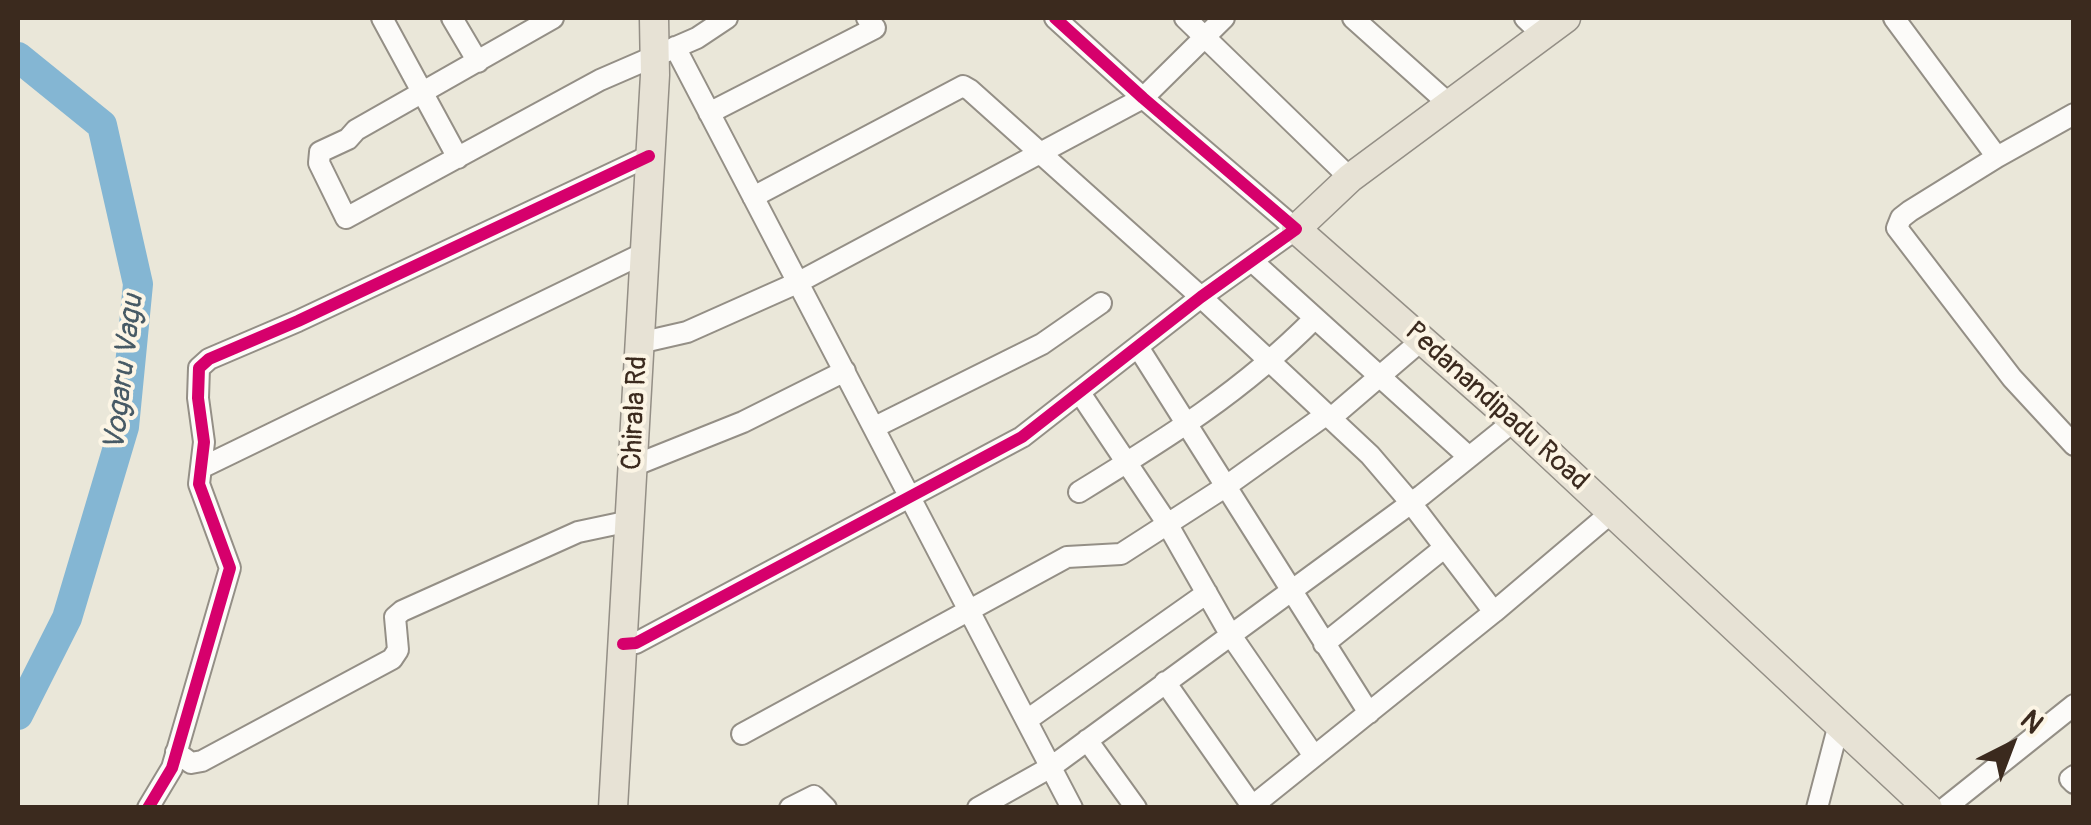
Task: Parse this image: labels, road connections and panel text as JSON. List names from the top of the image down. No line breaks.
{"streets":{"main road":["Pedanandipadu Road","Chirala Rd"]},"water":["Vogaru Vagu"],"north":"top right"}
